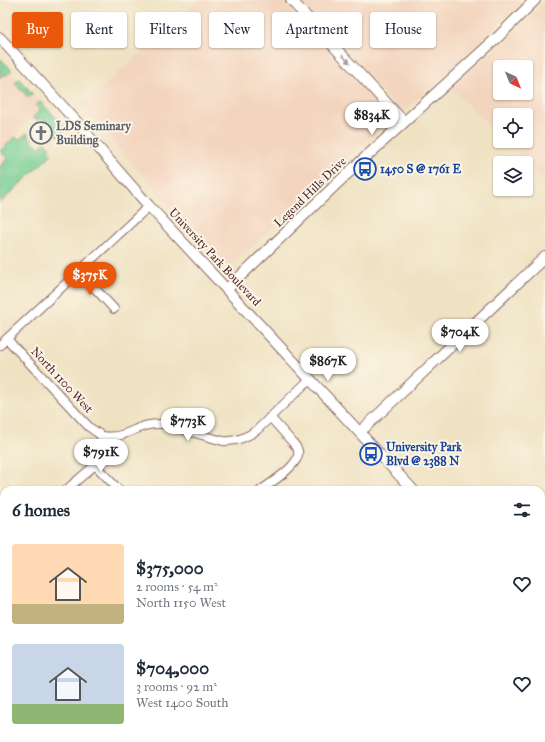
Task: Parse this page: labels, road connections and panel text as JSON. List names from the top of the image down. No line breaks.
{"streets":{"street":["Legend Hills Drive","University Park Boulevard","North 1100 West"]},"crossings":[["Legend Hills Drive","University Park Boulevard"]],"places":{"church":["LDS Seminary Building"],"bus stop":["1450 S @ 1761 E","University Park Blvd @ 2388 N"]},"north":"bottom right","page":{"chip":["Buy","Rent","Filters","New","Apartment","House"],"price":["$834K","$375K","$704K","$867K","$773K","$791K"],"heading":"6 homes","list":[{"name":"$375,000","note":"2 rooms · 54 m² · North 1150 West"},{"name":"$704,000","note":"3 rooms · 92 m² · West 1400 South"}]}}
